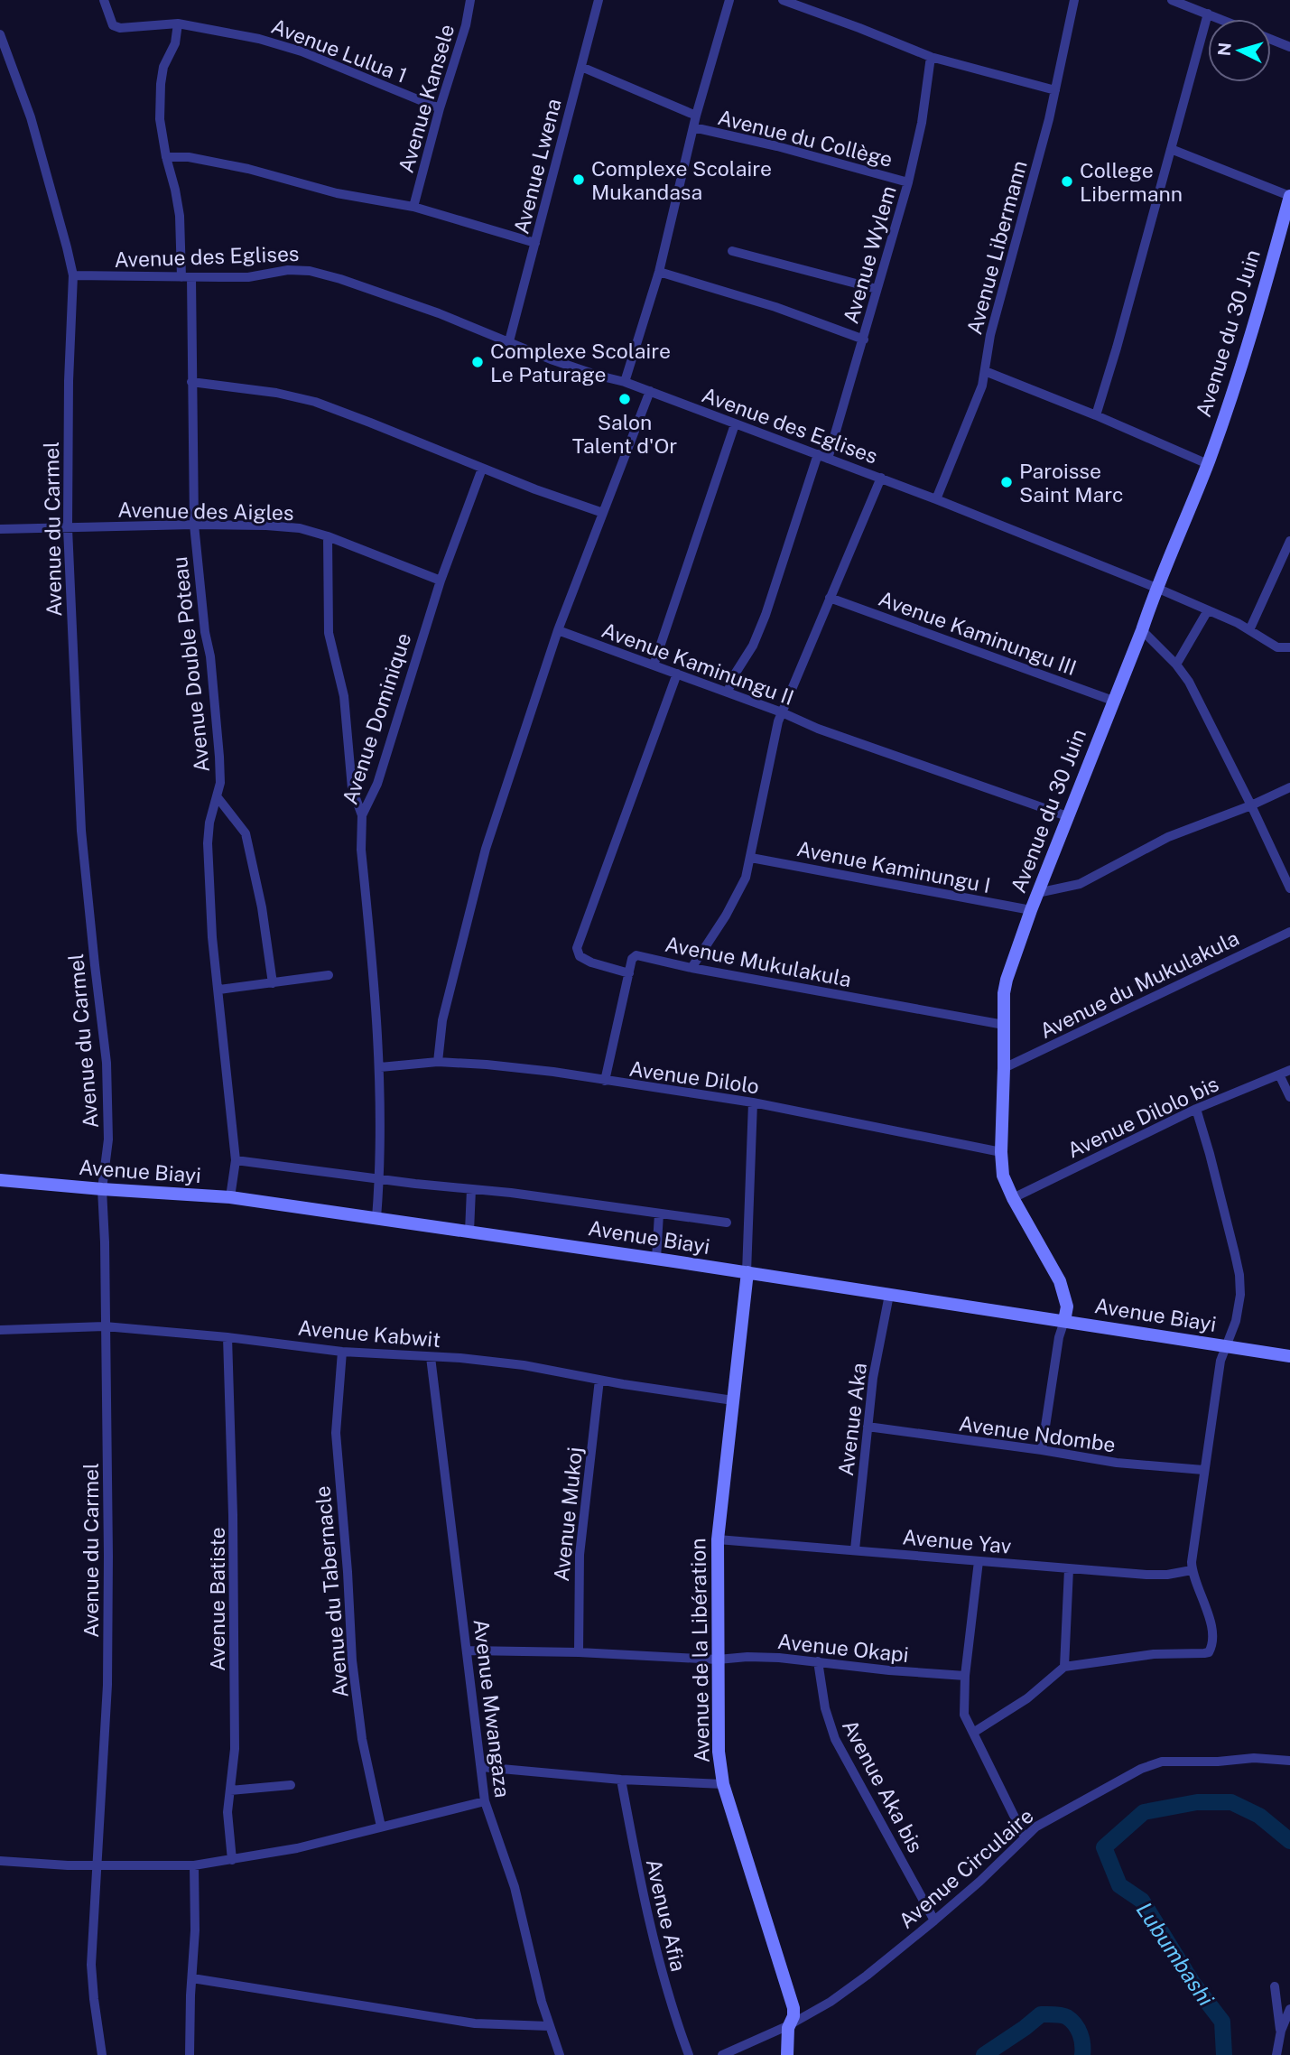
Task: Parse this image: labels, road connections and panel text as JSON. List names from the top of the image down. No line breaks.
{"streets":{"street":["Avenue Lulua 1","Avenue Kansele","Avenue du Collège","Avenue Lwena","Avenue Libermann","Avenue Wylem","Avenue des Eglises","Avenue du 30 Juin","Avenue des Aigles","Avenue du Carmel","Avenue Kaminungu III","Avenue Kaminungu II","Avenue Double Poteau","Avenue Dominique","Avenue Kaminungu I","Avenue Mukulakula","Avenue du Mukulakula","Avenue Dilolo","Avenue Dilolo bis","Avenue Biayi","Avenue Kabwit","Avenue Aka","Avenue Ndombe","Avenue Mukoj","Avenue Yav","Avenue du Tabernacle","Avenue Batiste","Avenue Okapi","Avenue de la Libération","Avenue Mwangaza","Avenue Aka bis","Avenue Circulaire","Avenue Afia"]},"crossings":[["Avenue Lulua 1","Avenue Kansele"],["Avenue du Collège","Avenue Lwena"],["Avenue du Collège","Avenue Wylem"],["Avenue Lwena","Avenue des Eglises"],["Avenue Libermann","Avenue des Eglises"],["Avenue Wylem","Avenue des Eglises"],["Avenue des Eglises","Avenue du 30 Juin"],["Avenue des Eglises","Avenue du Carmel"],["Avenue des Eglises","Avenue Double Poteau"],["Avenue du 30 Juin","Avenue Kaminungu III"],["Avenue du 30 Juin","Avenue Kaminungu II"],["Avenue du 30 Juin","Avenue Kaminungu I"],["Avenue du 30 Juin","Avenue Mukulakula"],["Avenue du 30 Juin","Avenue du Mukulakula"],["Avenue du 30 Juin","Avenue Dilolo"],["Avenue du 30 Juin","Avenue Dilolo bis"],["Avenue du 30 Juin","Avenue Biayi"],["Avenue du 30 Juin","Avenue Ndombe"],["Avenue des Aigles","Avenue du Carmel"],["Avenue des Aigles","Avenue Double Poteau"],["Avenue des Aigles","Avenue Dominique"],["Avenue du Carmel","Avenue Biayi"],["Avenue du Carmel","Avenue Kabwit"],["Avenue Double Poteau","Avenue Biayi"],["Avenue Dominique","Avenue Dilolo"],["Avenue Dominique","Avenue Biayi"],["Avenue Biayi","Avenue Aka"],["Avenue Biayi","Avenue de la Libération"],["Avenue Kabwit","Avenue Mukoj"],["Avenue Kabwit","Avenue du Tabernacle"],["Avenue Kabwit","Avenue Batiste"],["Avenue Kabwit","Avenue de la Libération"],["Avenue Kabwit","Avenue Mwangaza"],["Avenue Aka","Avenue Ndombe"],["Avenue Aka","Avenue Yav"],["Avenue Mukoj","Avenue Okapi"],["Avenue Yav","Avenue de la Libération"],["Avenue Okapi","Avenue de la Libération"],["Avenue Okapi","Avenue Mwangaza"],["Avenue Okapi","Avenue Aka bis"],["Avenue de la Libération","Avenue Circulaire"],["Avenue Aka bis","Avenue Circulaire"]],"water":["Lubumbashi"],"places":["Complexe Scolaire Mukandasa","College Libermann","Complexe Scolaire Le Paturage","Salon Talent d'Or","Paroisse Saint Marc"],"north":"left"}
